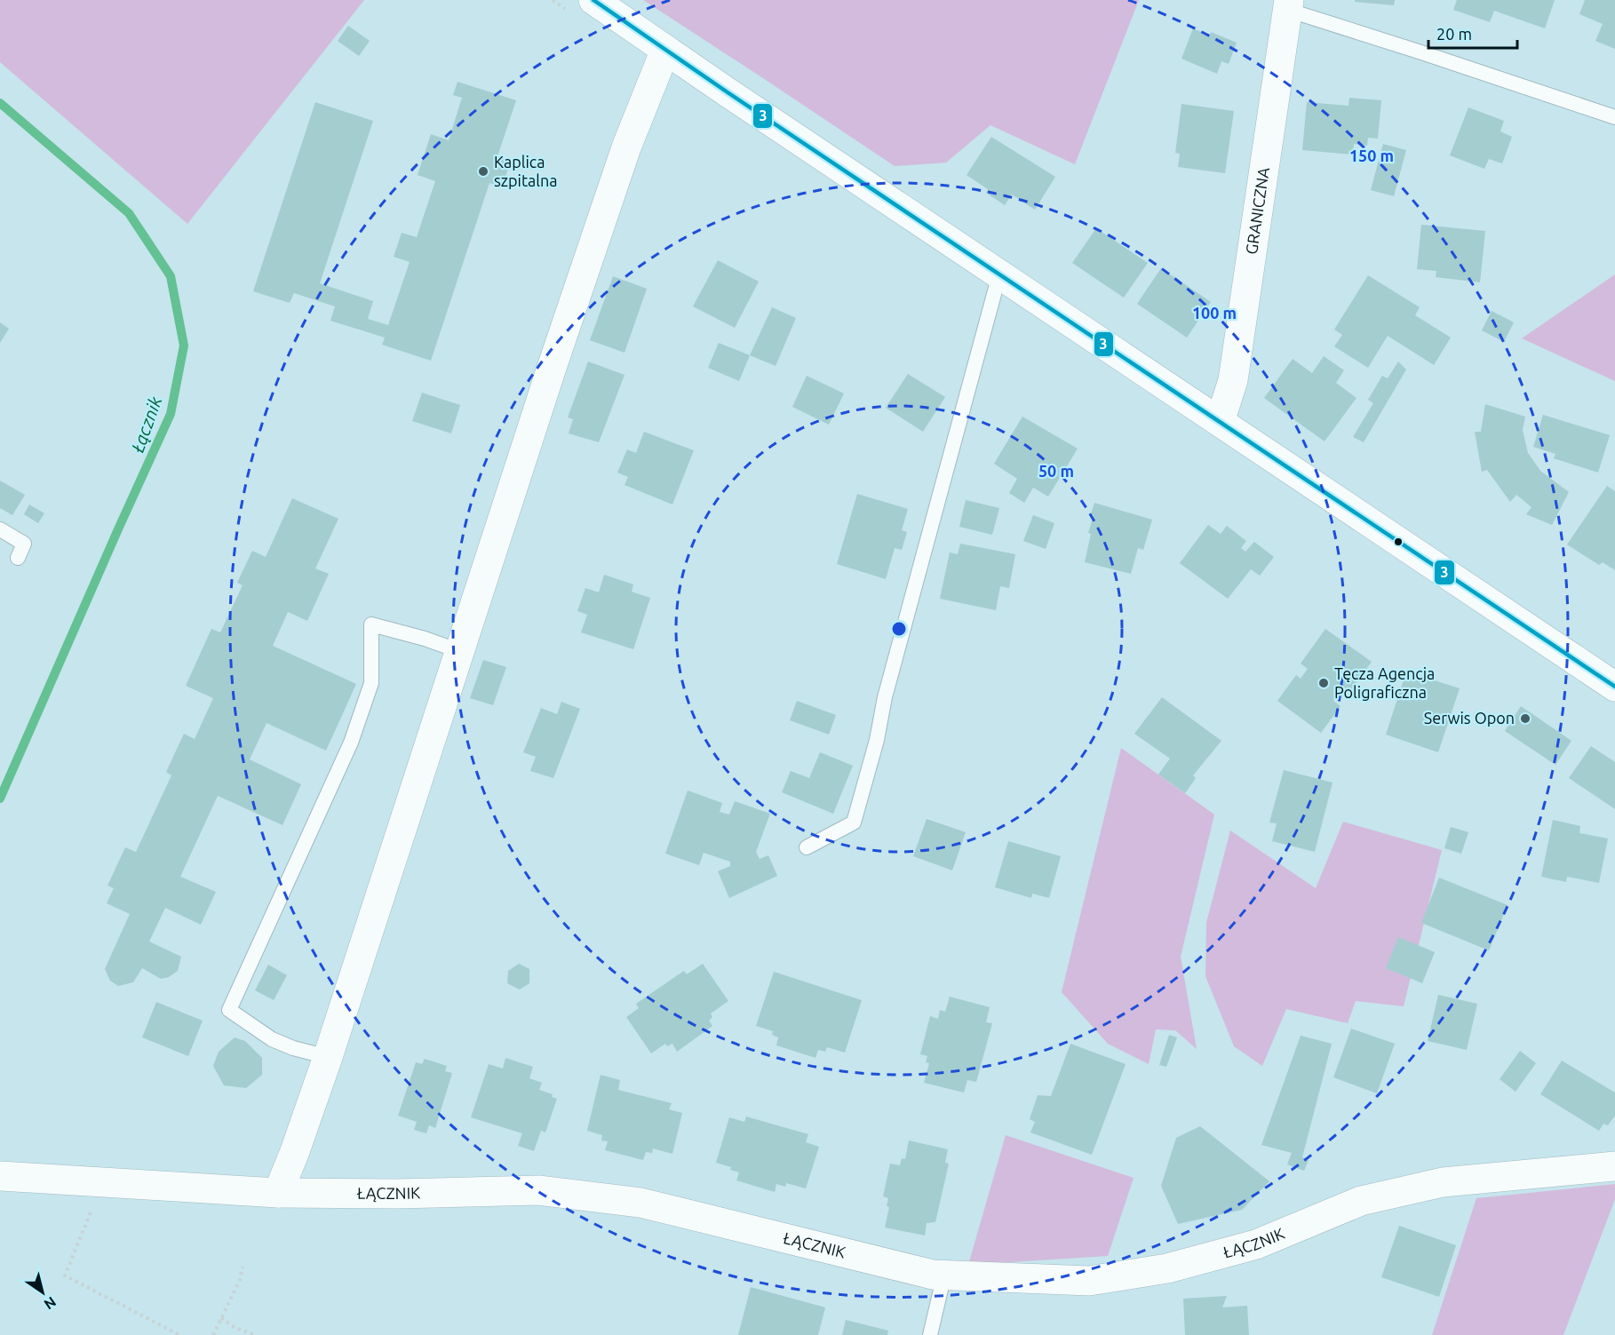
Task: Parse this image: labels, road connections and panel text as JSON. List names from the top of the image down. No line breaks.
{"streets":{"street":["GRANICZNA","ŁĄCZNIK"]},"water":["Łącznik"],"places":["Kaplica szpitalna","Tęcza Agencja Poligraficzna","Serwis Opon"],"lines":["transit line 3"],"scale_bar":"20 m","north":"bottom right","rings":["150 m","100 m","50 m"]}
